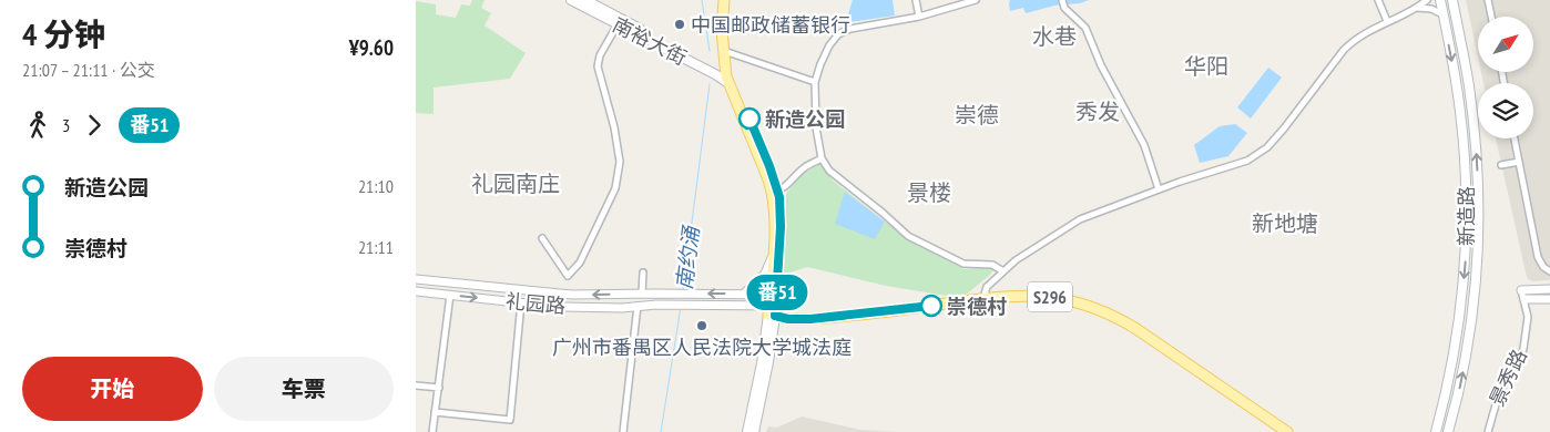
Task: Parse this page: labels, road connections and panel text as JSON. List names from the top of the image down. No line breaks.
{"streets":{"main road":["南裕大街","新造路","S296"],"street":["礼园路","景秀路"]},"crossings":[["S296","礼园路"]],"districts":["水巷","华阳","秀发","崇德","礼园南庄","景楼","新地塘"],"water":["南约涌"],"places":["中国邮政储蓄银行","新造公园","崇德村","广州市番禺区人民法院大学城法庭"],"lines":["bus line 番51"],"north":"top right","page":{"heading":["4 分钟","21:07 – 21:11 · 公交","¥9.60"],"on_map":"番51","legs":["3","番51"],"list":[{"name":"新造公园","value":"21:10"},{"name":"崇德村","value":"21:11"}],"buttons":["开始","车票"]}}
